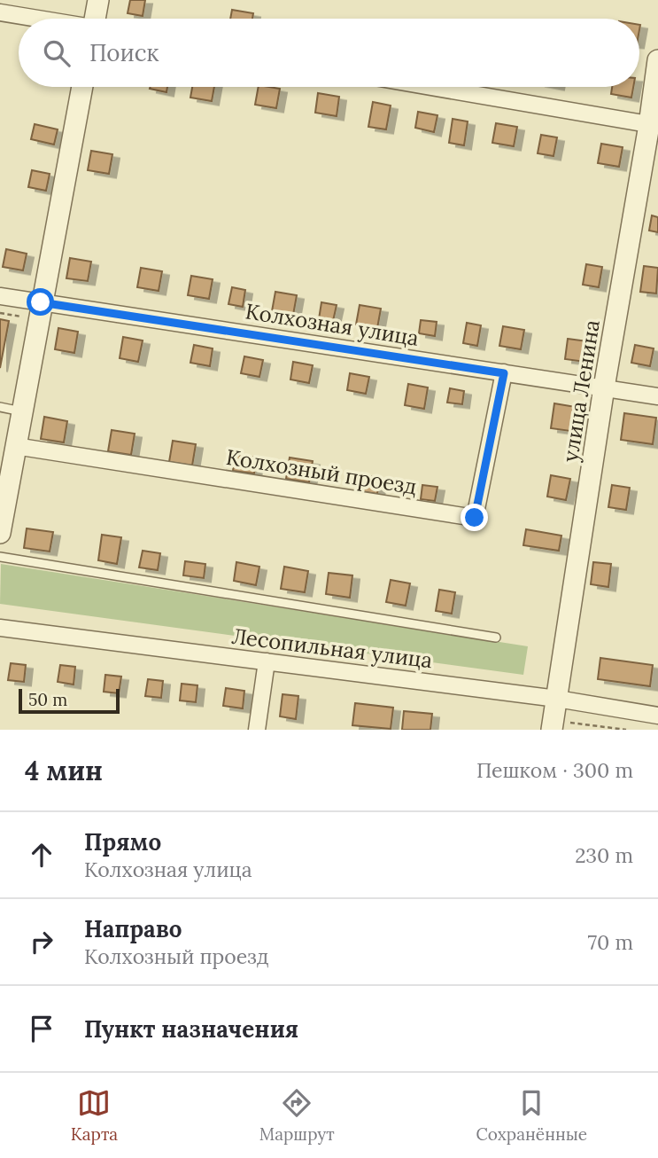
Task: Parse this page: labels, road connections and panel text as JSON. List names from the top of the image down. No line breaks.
{"streets":{"street":["Колхозная улица","улица Ленина","Колхозный проезд","Лесопильная улица"]},"crossings":[["Колхозная улица","улица Ленина"],["Колхозная улица","Колхозный проезд"],["улица Ленина","Лесопильная улица"]],"scale_bar":"50 m","page":{"search":"Поиск","scale":"50 m","heading":["4 мин","Пешком · 300 m"],"list":[["Прямо","Колхозная улица","230 m"],["Направо","Колхозный проезд","70 m"],"Пункт назначения"],"nav":["Карта","Маршрут","Сохранённые"]}}
